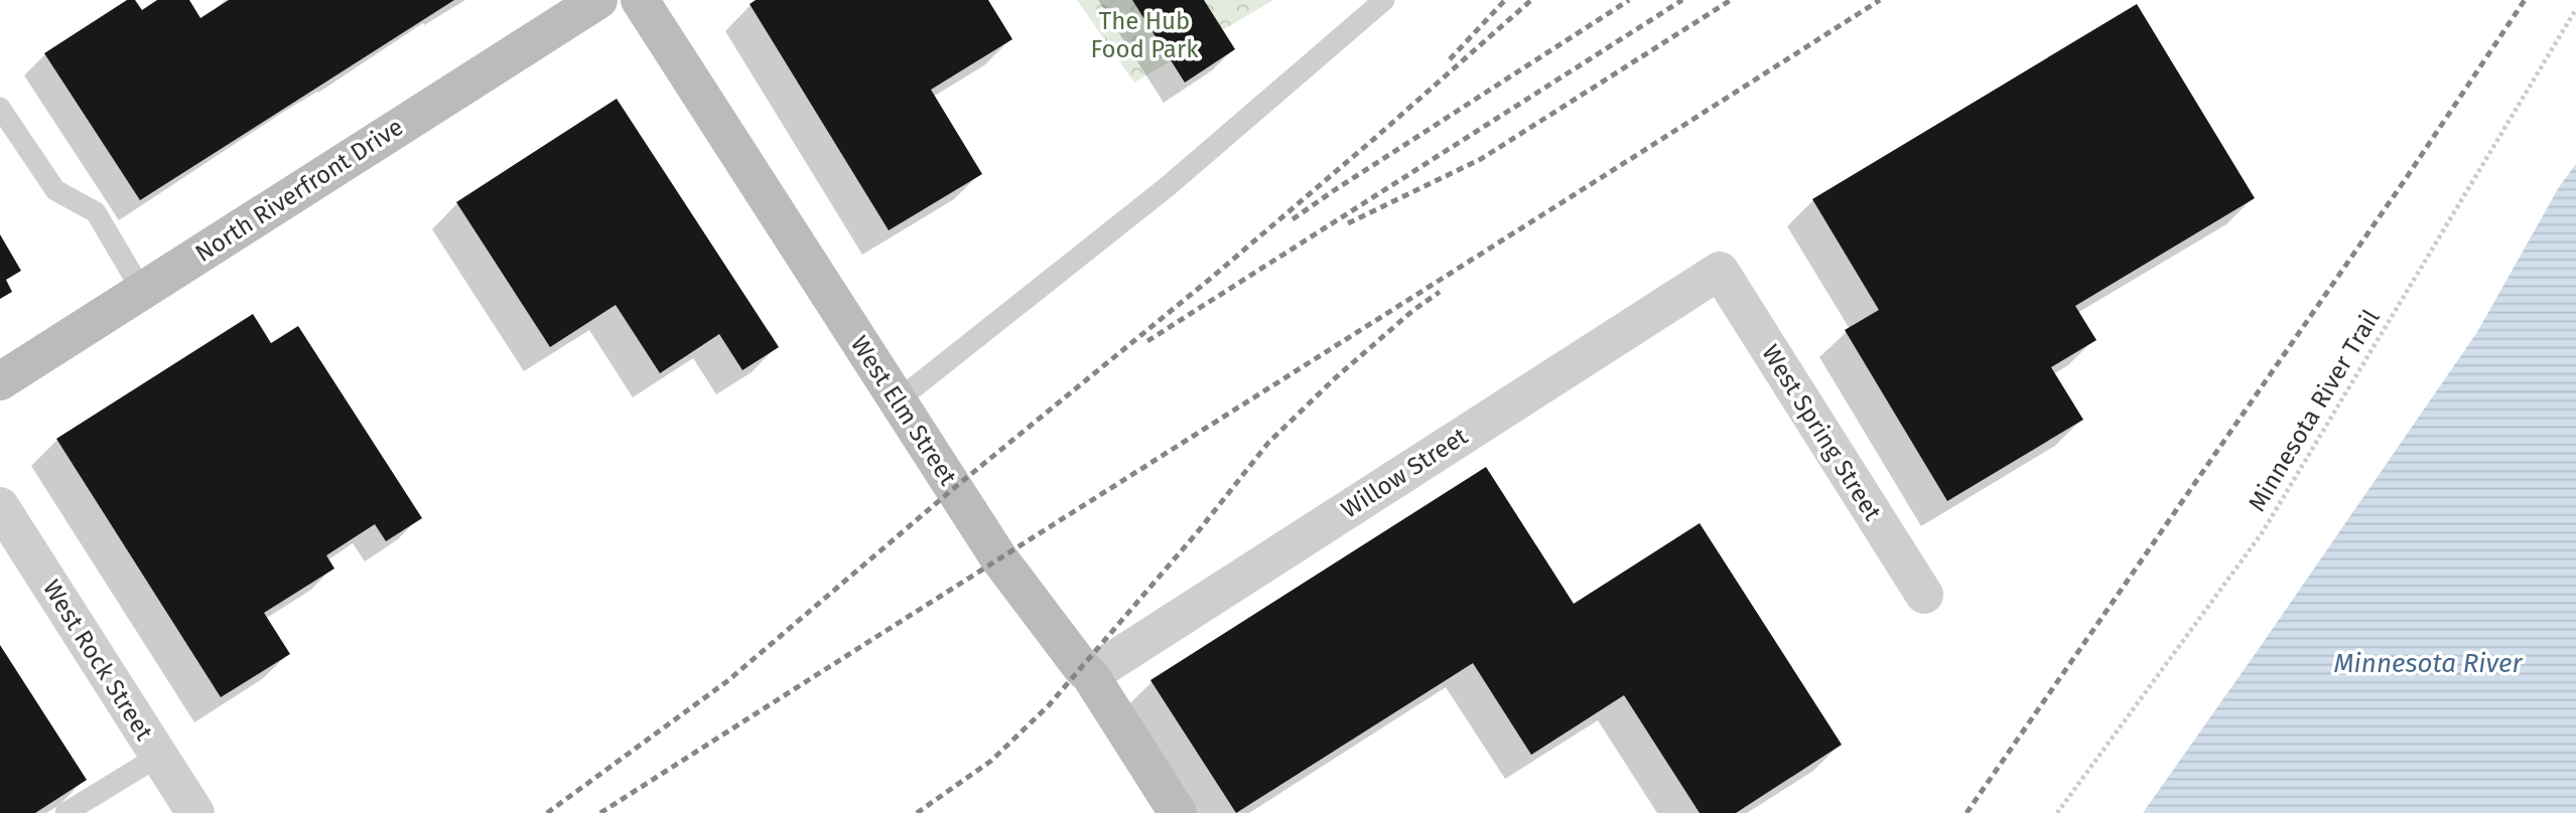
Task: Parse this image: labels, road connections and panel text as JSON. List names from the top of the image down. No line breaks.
{"streets":{"street":["North Riverfront Drive","West Elm Street","West Spring Street","Willow Street","West Rock Street"],"path":["Minnesota River Trail"]},"crossings":[["West Elm Street","Willow Street"],["West Spring Street","Willow Street"]],"water":["Minnesota River"],"parks":["The Hub Food Park"]}
